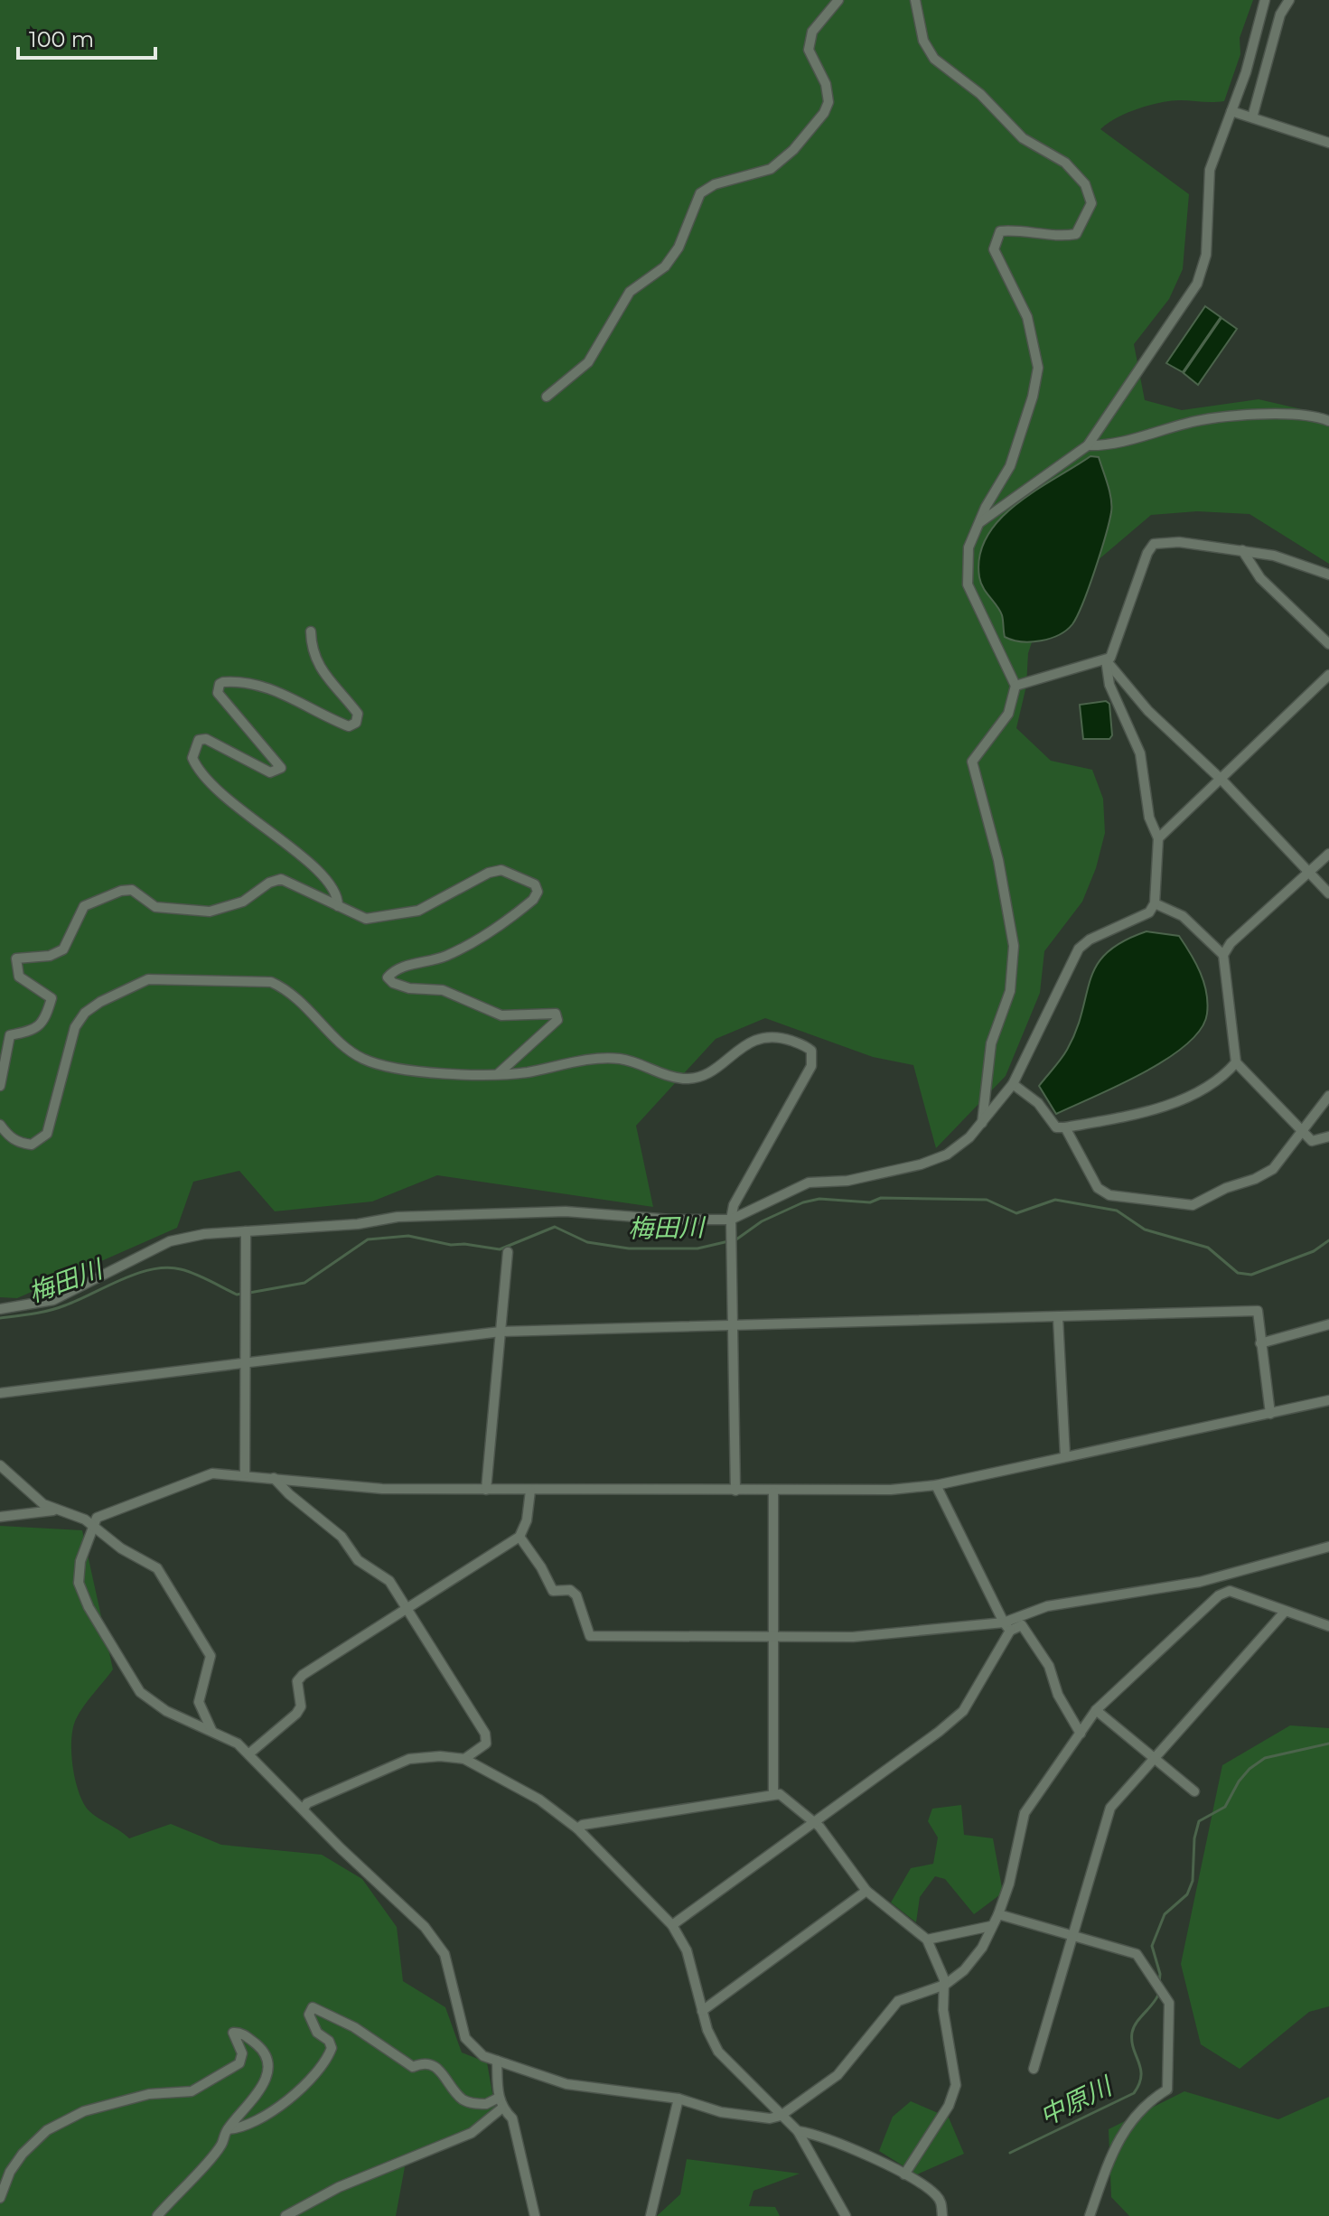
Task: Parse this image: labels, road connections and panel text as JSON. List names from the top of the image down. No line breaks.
{"water":["梅田川","中原川"],"scale_bar":"100 m"}
